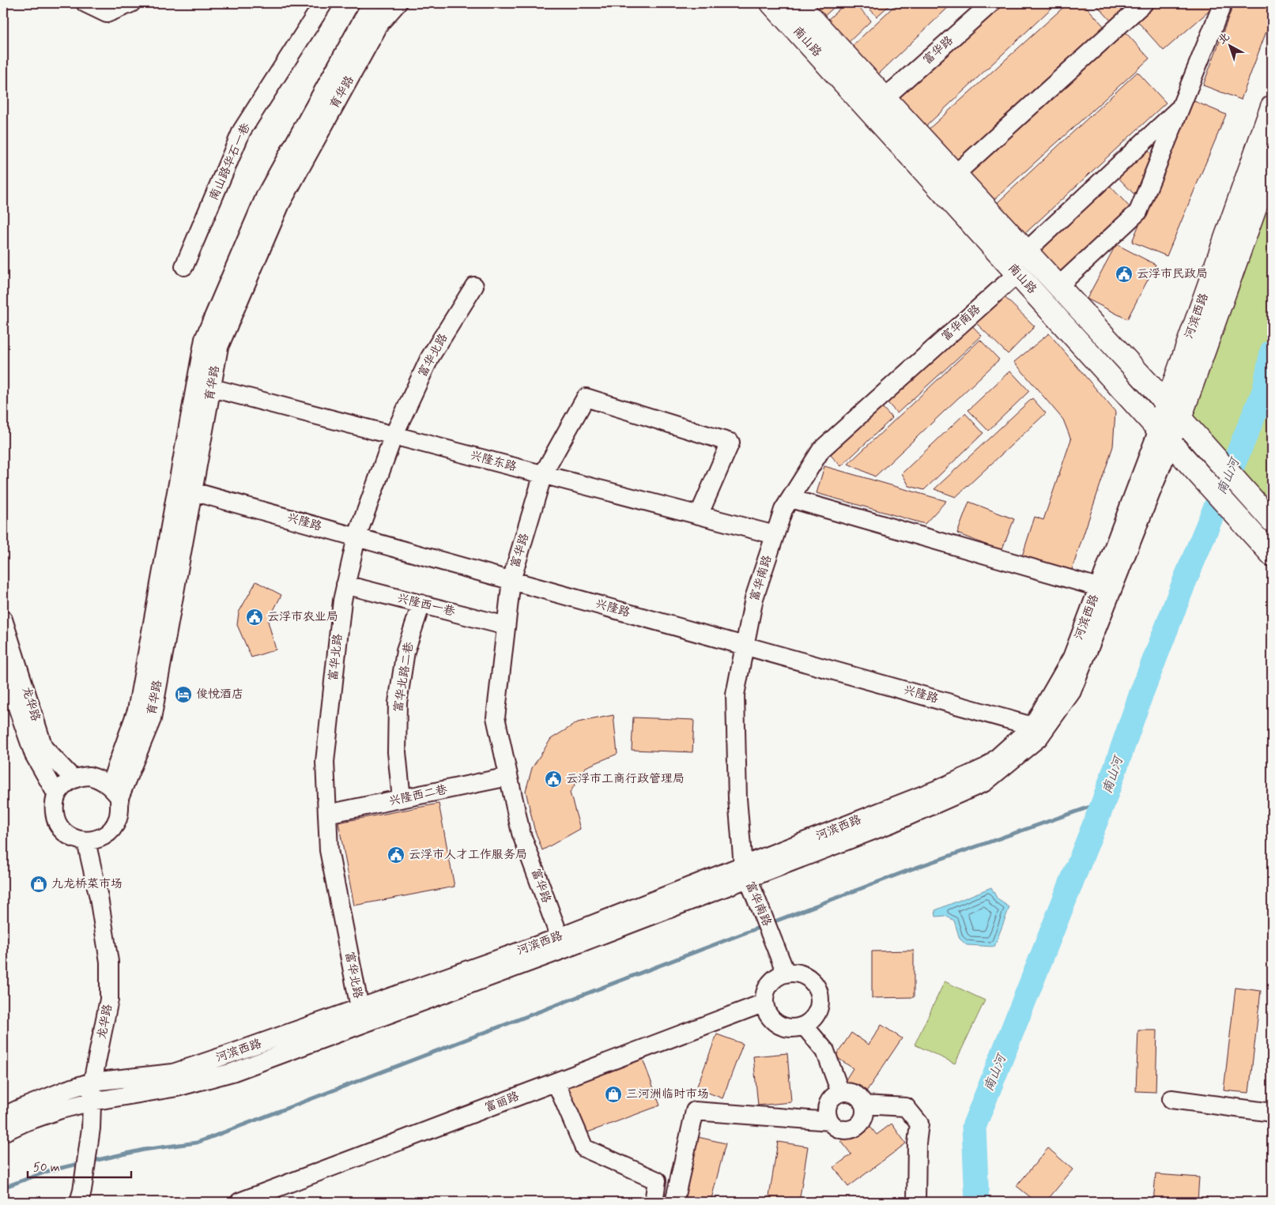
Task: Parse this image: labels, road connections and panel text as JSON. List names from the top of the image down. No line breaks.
{"streets":{"main road":["南山路","河滨西路"],"street":["富华路","育华路","南山路华石一巷","富华南路","富华北路","兴隆东路","兴隆路","兴隆西一巷","富华北路二巷","龙华路","兴隆西二巷","富丽路"]},"crossings":[["南山路","富华路"],["南山路","河滨西路"],["南山路","富华南路"],["富华路","河滨西路"],["富华路","兴隆东路"],["富华路","兴隆路"],["富华路","兴隆西一巷"],["富华路","兴隆西二巷"],["育华路","兴隆东路"],["育华路","兴隆路"],["育华路","龙华路"],["河滨西路","富华南路"],["河滨西路","富华北路"],["河滨西路","兴隆路"],["河滨西路","龙华路"],["富华南路","兴隆东路"],["富华南路","兴隆路"],["富华南路","富丽路"],["富华北路","兴隆东路"],["富华北路","兴隆路"],["富华北路","兴隆西一巷"],["富华北路","兴隆西二巷"],["兴隆西一巷","富华北路二巷"],["富华北路二巷","兴隆西二巷"]],"water":["南山河"],"places":{"public building":["云浮市民政局","云浮市农业局","云浮市工商行政管理局","云浮市人才工作服务局"],"hotel":["俊悦酒店"],"shop":["九龙桥菜市场","三河洲临时市场"]},"scale_bar":"50 m","north":"top left"}
